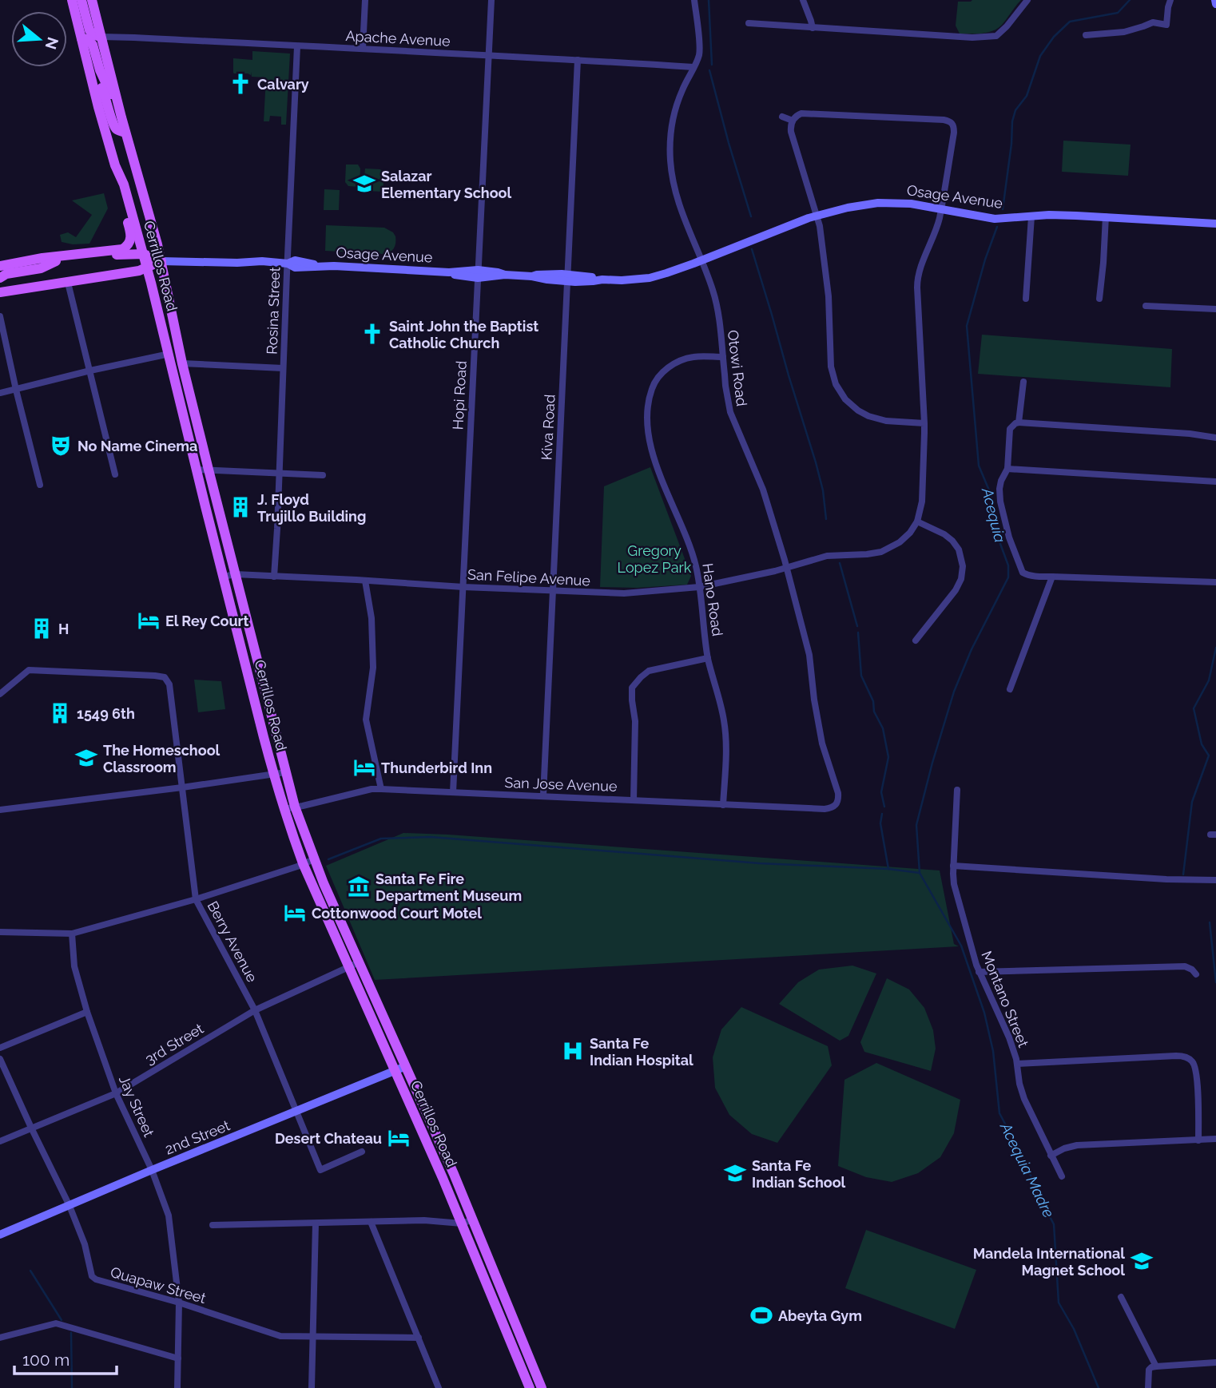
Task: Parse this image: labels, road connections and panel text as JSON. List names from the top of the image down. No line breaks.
{"streets":{"main road":["Cerrillos Road"],"street":["Apache Avenue","Osage Avenue","Rosina Street","Otowi Road","Hopi Road","Kiva Road","San Felipe Avenue","Hano Road","San Jose Avenue","Berry Avenue","Montano Street","3rd Street","Jay Street","2nd Street","Quapaw Street"]},"crossings":[["Apache Avenue","Cerrillos Road"],["Apache Avenue","Rosina Street"],["Apache Avenue","Otowi Road"],["Apache Avenue","Hopi Road"],["Apache Avenue","Kiva Road"],["Osage Avenue","Cerrillos Road"],["Osage Avenue","Rosina Street"],["Osage Avenue","Otowi Road"],["Osage Avenue","Hopi Road"],["Osage Avenue","Kiva Road"],["Cerrillos Road","San Felipe Avenue"],["Cerrillos Road","San Jose Avenue"],["Cerrillos Road","3rd Street"],["Cerrillos Road","2nd Street"],["Rosina Street","San Felipe Avenue"],["Otowi Road","San Felipe Avenue"],["Otowi Road","Hano Road"],["Otowi Road","San Jose Avenue"],["Hopi Road","San Felipe Avenue"],["Hopi Road","San Jose Avenue"],["Kiva Road","San Felipe Avenue"],["Kiva Road","San Jose Avenue"],["San Felipe Avenue","Hano Road"],["Hano Road","San Jose Avenue"],["Berry Avenue","3rd Street"],["Berry Avenue","2nd Street"],["3rd Street","Jay Street"],["3rd Street","Quapaw Street"],["Jay Street","2nd Street"],["Jay Street","Quapaw Street"],["2nd Street","Quapaw Street"]],"water":["Acequia","Acequia Madre"],"parks":["Gregory Lopez Park"],"places":{"church":["Calvary","Saint John the Baptist Catholic Church"],"school or university":["Salazar Elementary School","The Homeschool Classroom","Santa Fe Indian School","Mandela International Magnet School"],"theatre":["No Name Cinema"],"building":["J. Floyd Trujillo Building","H","1549 6th"],"hotel":["El Rey Court","Thunderbird Inn","Cottonwood Court Motel","Desert Chateau"],"museum":["Santa Fe Fire Department Museum"],"hospital":["Santa Fe Indian Hospital"],"sports":["Abeyta Gym"]},"scale_bar":"100 m","north":"right"}
